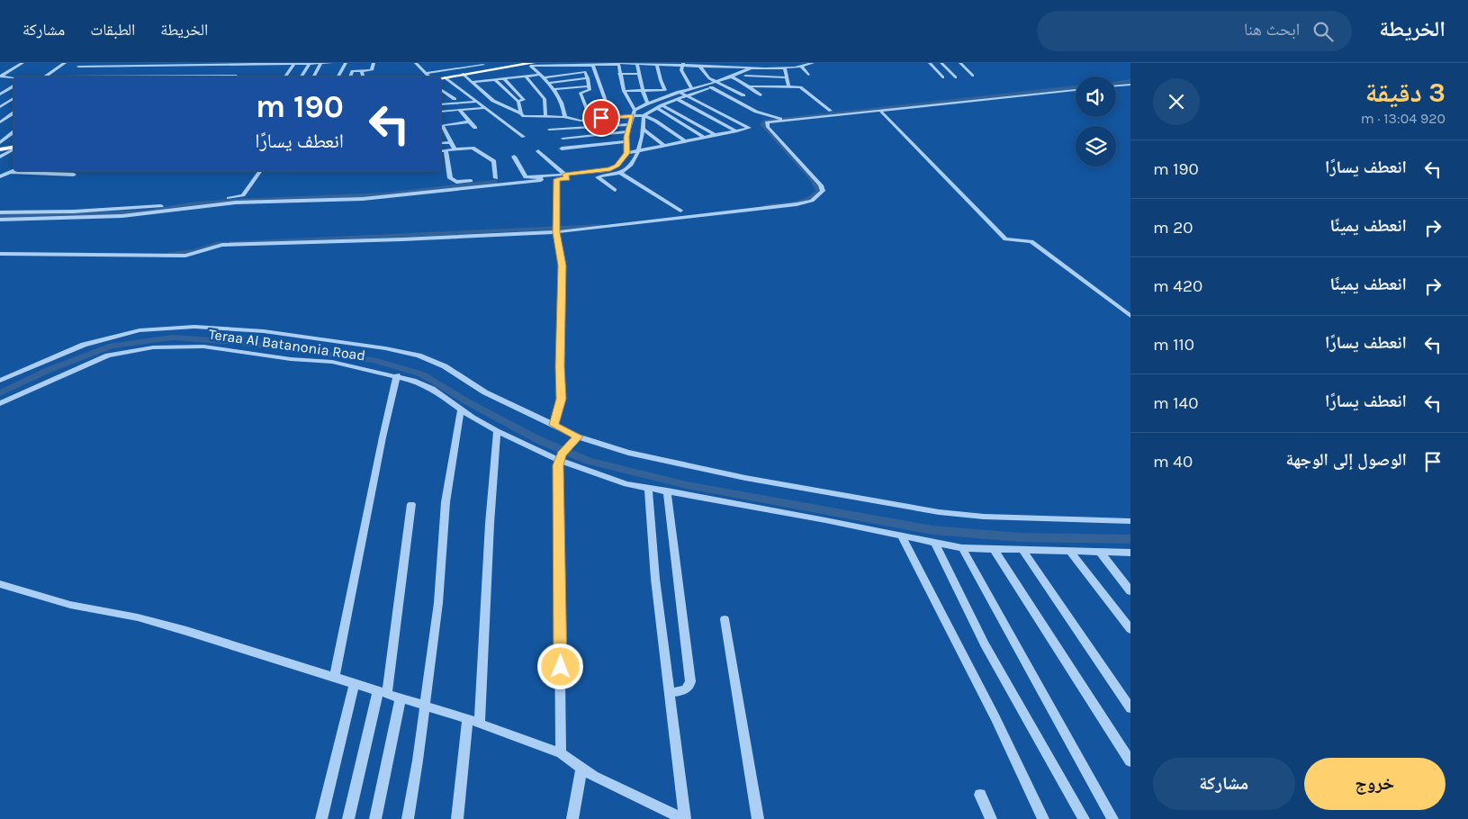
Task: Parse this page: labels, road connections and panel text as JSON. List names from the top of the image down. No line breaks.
{"streets":{"street":["Teraa Al Batanonia Road"]},"page":{"header":"الخريطة","search":"ابحث هنا","nav":["الخريطة","الطبقات","مشاركة"],"heading":["3 دقيقة","920 m · 13:04"],"turn":["190 m","انعطف يسارًا"],"list":[{"name":"انعطف يسارًا","value":"190 m"},{"name":"انعطف يمينًا","value":"20 m"},{"name":"انعطف يمينًا","value":"420 m"},{"name":"انعطف يسارًا","value":"110 m"},{"name":"انعطف يسارًا","value":"140 m"},{"name":"الوصول إلى الوجهة","value":"40 m"}],"buttons":["خروج","مشاركة"]}}
